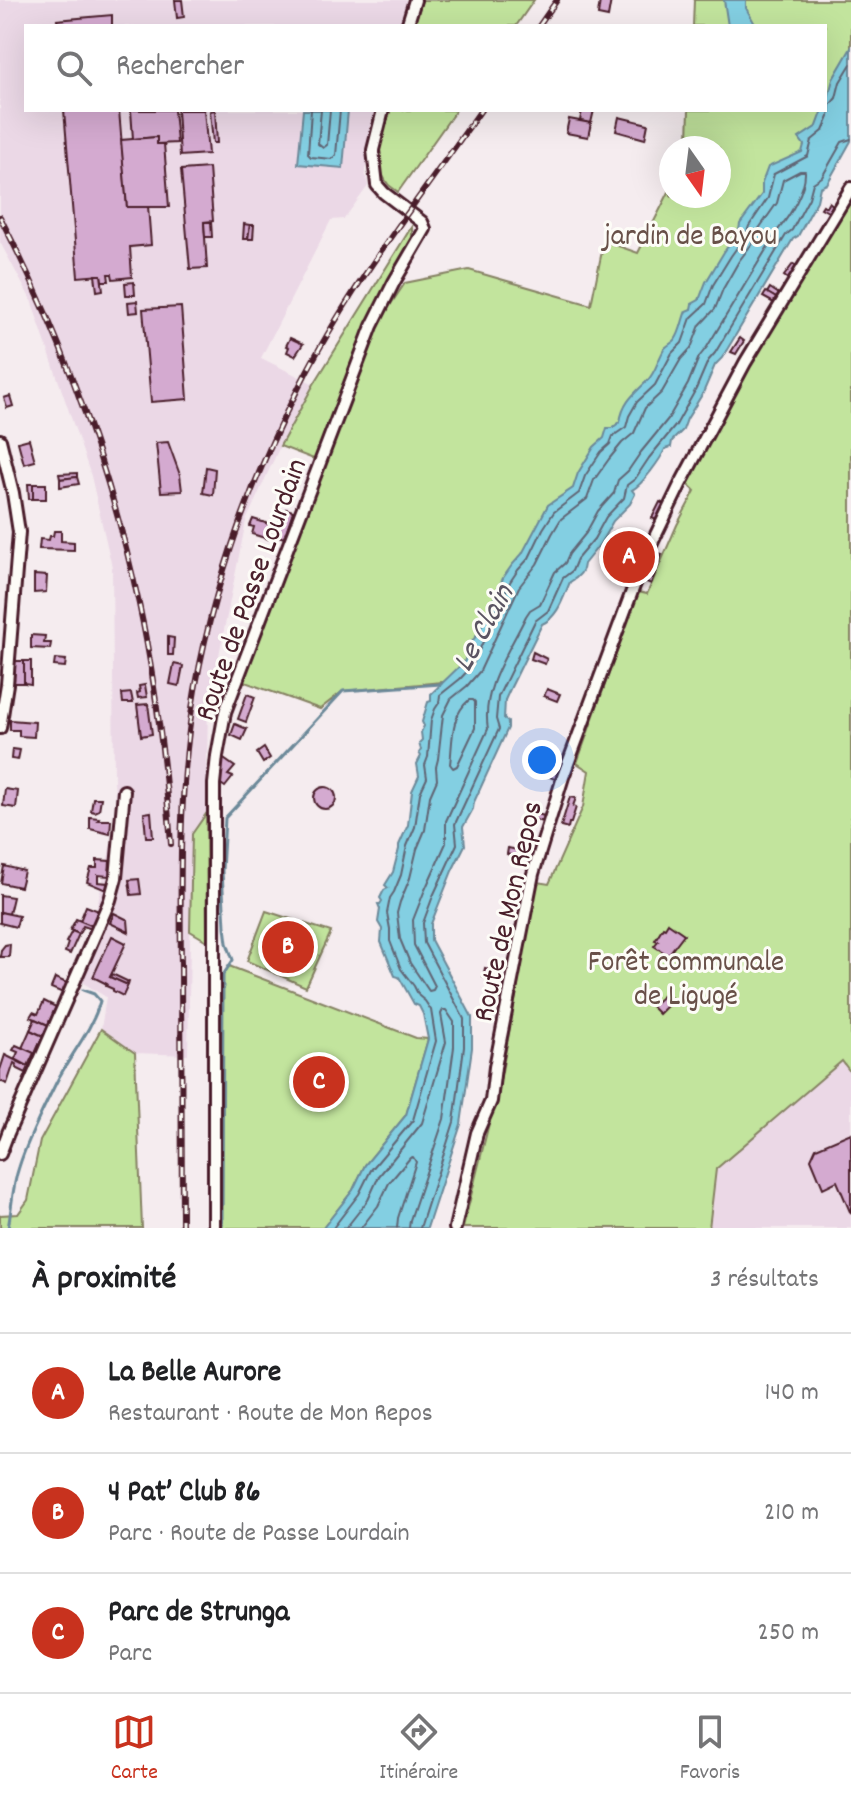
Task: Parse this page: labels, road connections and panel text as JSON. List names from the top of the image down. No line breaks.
{"streets":{"street":["Route de Passe Lourdain","Route de Mon Repos"]},"water":["Le Clain"],"parks":["jardin de Bayou","Forêt communale de Ligugé"],"north":"bottom","page":{"search":"Rechercher","pins":["A","B","C"],"heading":["À proximité","3 résultats"],"list":[{"mark":"A","name":"La Belle Aurore","note":"Restaurant · Route de Mon Repos","value":"140 m"},{"mark":"B","name":"4 Pat’ Club 86","note":"Parc · Route de Passe Lourdain","value":"210 m"},{"mark":"C","name":"Parc de Strunga","note":"Parc","value":"250 m"}],"nav":["Carte","Itinéraire","Favoris"]}}
